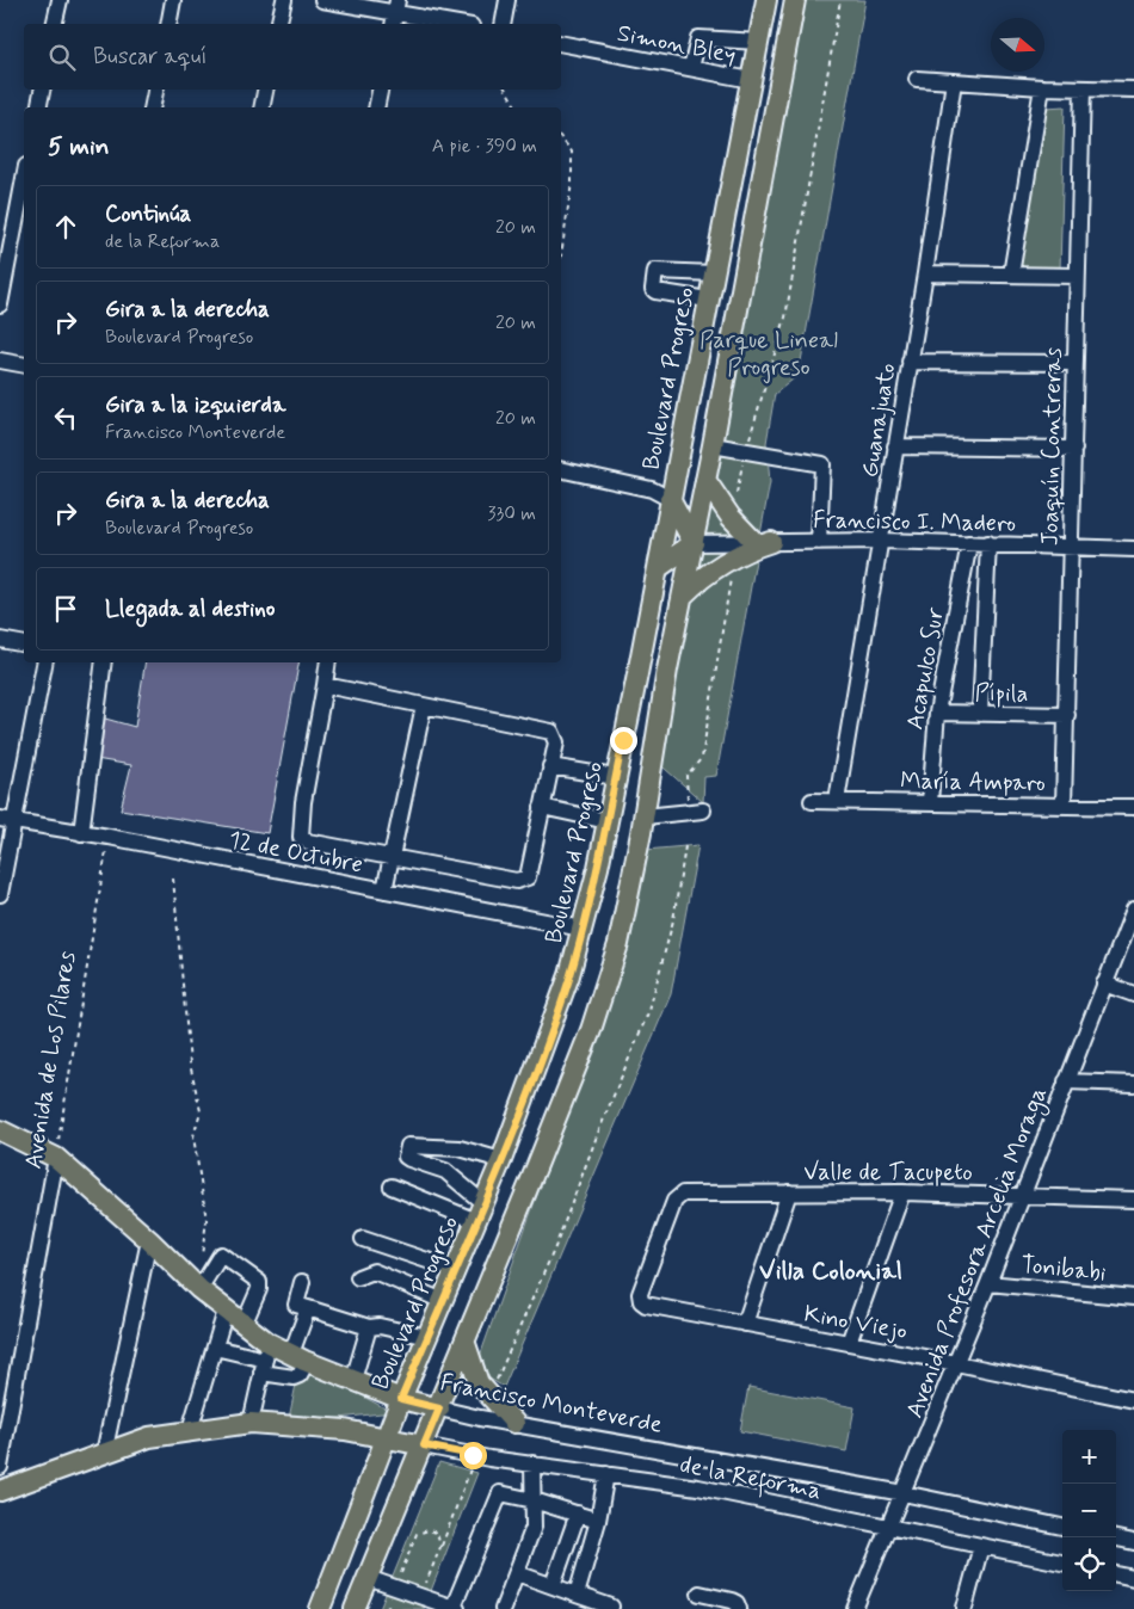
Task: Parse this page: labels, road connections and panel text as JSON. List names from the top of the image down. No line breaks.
{"streets":{"main road":["Boulevard Progreso","Francisco Monteverde"],"street":["Simon Bley","Guanajuato","Joaquín Contreras","Francisco I. Madero","Acapulco Sur","Pípila","María Amparo","12 de Octubre","Avenida de Los Pilares","Valle de Tacupeto","Avenida Profesora Arcelia Moraga","Tonibabi","Kino Viejo","de la Reforma"]},"crossings":[["Simon Bley","Boulevard Progreso"],["Boulevard Progreso","12 de Octubre"],["Boulevard Progreso","Francisco Monteverde"],["Guanajuato","Francisco I. Madero"],["Guanajuato","María Amparo"],["Joaquín Contreras","Francisco I. Madero"],["Joaquín Contreras","Pípila"],["Joaquín Contreras","María Amparo"],["Francisco I. Madero","Acapulco Sur"],["Acapulco Sur","Pípila"],["Acapulco Sur","María Amparo"],["12 de Octubre","Avenida de Los Pilares"],["Avenida de Los Pilares","Francisco Monteverde"],["Valle de Tacupeto","Avenida Profesora Arcelia Moraga"],["Valle de Tacupeto","Kino Viejo"],["Avenida Profesora Arcelia Moraga","Tonibabi"],["Avenida Profesora Arcelia Moraga","Kino Viejo"],["Avenida Profesora Arcelia Moraga","Francisco Monteverde"],["Avenida Profesora Arcelia Moraga","de la Reforma"]],"districts":["Villa Colonial"],"parks":["Parque Lineal Progreso"],"north":"right","page":{"search":"Buscar aquí","heading":["5 min","A pie · 390 m"],"list":[["Continúa","de la Reforma","20 m"],["Gira a la derecha","Boulevard Progreso","20 m"],["Gira a la izquierda","Francisco Monteverde","20 m"],["Gira a la derecha","Boulevard Progreso","330 m"],"Llegada al destino"],"map_buttons":["+","−"]}}
